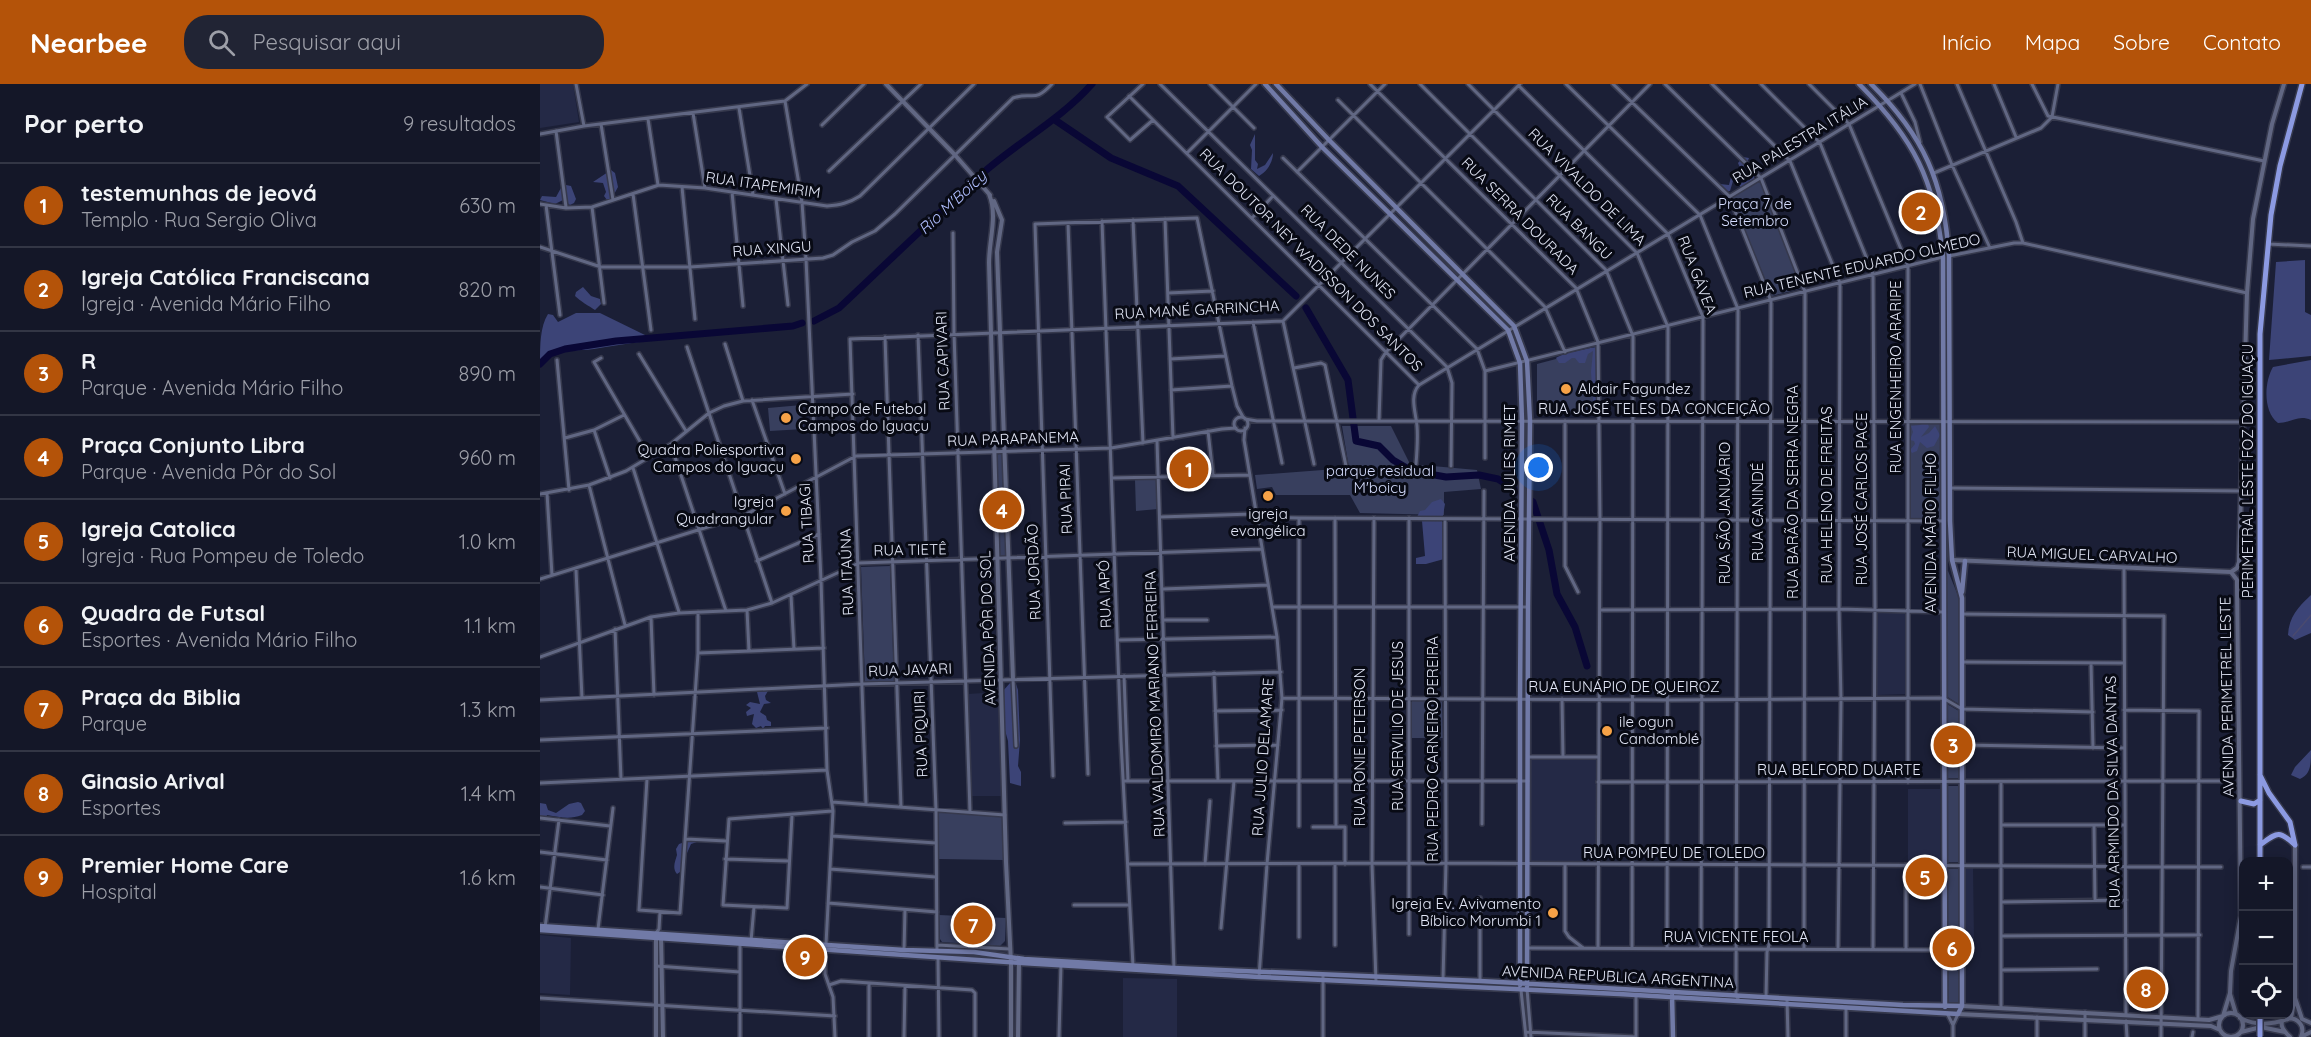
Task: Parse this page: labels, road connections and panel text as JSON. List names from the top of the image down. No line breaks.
{"streets":{"highway":["PERIMETRAL LESTE FOZ DO IGUAÇU"],"main road":["AVENIDA JULES RIMET","AVENIDA MÁRIO FILHO","AVENIDA REPUBLICA ARGENTINA"],"street":["RUA PALESTRA ITÁLIA","RUA ITAPEMIRIM","RUA VIVALDO DE LIMA","RUA SERRA DOURADA","RUA BANGU","RUA XINGU","RUA DEDE NUNES","RUA DOUTOR NEY WADISSON DOS SANTOS","RUA TENENTE EDUARDO OLMEDO","RUA GÁVEA","RUA MANÉ GARRINCHA","RUA CAPIVARI","RUA ENGENHEIRO ARARIPE","RUA JOSÉ TELES DA CONCEIÇÃO","RUA PARAPANEMA","RUA BARÃO DA SERRA NEGRA","RUA HELENO DE FREITAS","RUA PIRAI","RUA JOSÉ CARLOS PACE","RUA CANINDÉ","RUA SÃO JANUÁRIO","RUA TIBAGI","RUA TIETÊ","RUA MIGUEL CARVALHO","RUA ITAÚNA","RUA JORDÃO","RUA IAPÓ","AVENIDA PÔR DO SOL","RUA JAVARI","RUA EUNÁPIO DE QUEIROZ","AVENIDA PERIMETREL LESTE","RUA VALDOMIRO MARIANO FERREIRA","RUA SERVILIO DE JESUS","RUA PIQUIRI","RUA RONIE PETERSON","RUA PEDRO CARNEIRO PEREIRA","RUA JULIO DELAMARE","RUA BELFORD DUARTE","RUA ARMINDO DA SILVA DANTAS","RUA POMPEU DE TOLEDO","RUA VICENTE FEOLA"]},"crossings":[["RUA PALESTRA ITÁLIA","RUA VIVALDO DE LIMA"],["RUA PALESTRA ITÁLIA","RUA SERRA DOURADA"],["RUA PALESTRA ITÁLIA","RUA BANGU"],["RUA PALESTRA ITÁLIA","RUA DEDE NUNES"],["RUA PALESTRA ITÁLIA","RUA DOUTOR NEY WADISSON DOS SANTOS"],["RUA PALESTRA ITÁLIA","RUA GÁVEA"],["RUA PALESTRA ITÁLIA","RUA ENGENHEIRO ARARIPE"],["RUA PALESTRA ITÁLIA","AVENIDA JULES RIMET"],["RUA PALESTRA ITÁLIA","RUA BARÃO DA SERRA NEGRA"],["RUA PALESTRA ITÁLIA","RUA HELENO DE FREITAS"],["RUA PALESTRA ITÁLIA","RUA JOSÉ CARLOS PACE"],["RUA PALESTRA ITÁLIA","RUA CANINDÉ"],["RUA PALESTRA ITÁLIA","RUA SÃO JANUÁRIO"],["RUA PALESTRA ITÁLIA","AVENIDA MÁRIO FILHO"],["RUA ITAPEMIRIM","RUA TIBAGI"],["RUA ITAPEMIRIM","AVENIDA PÔR DO SOL"],["RUA VIVALDO DE LIMA","RUA TENENTE EDUARDO OLMEDO"],["RUA VIVALDO DE LIMA","RUA MANÉ GARRINCHA"],["RUA VIVALDO DE LIMA","RUA JOSÉ TELES DA CONCEIÇÃO"],["RUA VIVALDO DE LIMA","RUA EUNÁPIO DE QUEIROZ"],["RUA VIVALDO DE LIMA","RUA BELFORD DUARTE"],["RUA VIVALDO DE LIMA","RUA POMPEU DE TOLEDO"],["RUA VIVALDO DE LIMA","RUA VICENTE FEOLA"],["RUA SERRA DOURADA","RUA TENENTE EDUARDO OLMEDO"],["RUA SERRA DOURADA","RUA MANÉ GARRINCHA"],["RUA SERRA DOURADA","RUA JOSÉ TELES DA CONCEIÇÃO"],["RUA SERRA DOURADA","RUA EUNÁPIO DE QUEIROZ"],["RUA SERRA DOURADA","RUA BELFORD DUARTE"],["RUA SERRA DOURADA","RUA POMPEU DE TOLEDO"],["RUA SERRA DOURADA","RUA VICENTE FEOLA"],["RUA BANGU","RUA TENENTE EDUARDO OLMEDO"],["RUA BANGU","RUA MANÉ GARRINCHA"],["RUA BANGU","RUA JOSÉ TELES DA CONCEIÇÃO"],["RUA BANGU","RUA EUNÁPIO DE QUEIROZ"],["RUA BANGU","RUA BELFORD DUARTE"],["RUA BANGU","RUA POMPEU DE TOLEDO"],["RUA BANGU","RUA VICENTE FEOLA"],["RUA XINGU","RUA TIBAGI"],["RUA XINGU","AVENIDA PÔR DO SOL"],["RUA DEDE NUNES","RUA MANÉ GARRINCHA"],["RUA DOUTOR NEY WADISSON DOS SANTOS","RUA MANÉ GARRINCHA"],["RUA DOUTOR NEY WADISSON DOS SANTOS","RUA JOSÉ TELES DA CONCEIÇÃO"],["RUA TENENTE EDUARDO OLMEDO","RUA GÁVEA"],["RUA TENENTE EDUARDO OLMEDO","RUA ENGENHEIRO ARARIPE"],["RUA TENENTE EDUARDO OLMEDO","AVENIDA JULES RIMET"],["RUA TENENTE EDUARDO OLMEDO","RUA BARÃO DA SERRA NEGRA"],["RUA TENENTE EDUARDO OLMEDO","RUA HELENO DE FREITAS"],["RUA TENENTE EDUARDO OLMEDO","RUA JOSÉ CARLOS PACE"],["RUA TENENTE EDUARDO OLMEDO","RUA CANINDÉ"],["RUA TENENTE EDUARDO OLMEDO","RUA SÃO JANUÁRIO"],["RUA TENENTE EDUARDO OLMEDO","AVENIDA MÁRIO FILHO"],["RUA GÁVEA","RUA MANÉ GARRINCHA"],["RUA GÁVEA","RUA JOSÉ TELES DA CONCEIÇÃO"],["RUA GÁVEA","RUA EUNÁPIO DE QUEIROZ"],["RUA GÁVEA","RUA BELFORD DUARTE"],["RUA GÁVEA","RUA POMPEU DE TOLEDO"],["RUA GÁVEA","RUA VICENTE FEOLA"],["RUA MANÉ GARRINCHA","RUA CAPIVARI"],["RUA MANÉ GARRINCHA","AVENIDA JULES RIMET"],["RUA MANÉ GARRINCHA","RUA PIRAI"],["RUA MANÉ GARRINCHA","RUA ITAÚNA"],["RUA MANÉ GARRINCHA","RUA JORDÃO"],["RUA MANÉ GARRINCHA","RUA IAPÓ"],["RUA MANÉ GARRINCHA","AVENIDA PÔR DO SOL"],["RUA MANÉ GARRINCHA","RUA PIQUIRI"],["RUA CAPIVARI","RUA PARAPANEMA"],["RUA CAPIVARI","RUA TIETÊ"],["RUA CAPIVARI","RUA JAVARI"],["RUA ENGENHEIRO ARARIPE","RUA JOSÉ TELES DA CONCEIÇÃO"],["RUA ENGENHEIRO ARARIPE","RUA EUNÁPIO DE QUEIROZ"],["RUA ENGENHEIRO ARARIPE","RUA BELFORD DUARTE"],["RUA JOSÉ TELES DA CONCEIÇÃO","RUA PARAPANEMA"],["RUA JOSÉ TELES DA CONCEIÇÃO","AVENIDA JULES RIMET"],["RUA JOSÉ TELES DA CONCEIÇÃO","RUA BARÃO DA SERRA NEGRA"],["RUA JOSÉ TELES DA CONCEIÇÃO","RUA HELENO DE FREITAS"],["RUA JOSÉ TELES DA CONCEIÇÃO","RUA JOSÉ CARLOS PACE"],["RUA JOSÉ TELES DA CONCEIÇÃO","RUA CANINDÉ"],["RUA JOSÉ TELES DA CONCEIÇÃO","RUA SÃO JANUÁRIO"],["RUA JOSÉ TELES DA CONCEIÇÃO","AVENIDA MÁRIO FILHO"],["RUA JOSÉ TELES DA CONCEIÇÃO","RUA JULIO DELAMARE"],["RUA PARAPANEMA","RUA PIRAI"],["RUA PARAPANEMA","RUA TIBAGI"],["RUA PARAPANEMA","RUA ITAÚNA"],["RUA PARAPANEMA","RUA JORDÃO"],["RUA PARAPANEMA","RUA IAPÓ"],["RUA PARAPANEMA","AVENIDA PÔR DO SOL"],["RUA PARAPANEMA","RUA VALDOMIRO MARIANO FERREIRA"],["RUA PARAPANEMA","RUA PIQUIRI"],["RUA PARAPANEMA","RUA JULIO DELAMARE"],["AVENIDA JULES RIMET","RUA EUNÁPIO DE QUEIROZ"],["AVENIDA JULES RIMET","RUA POMPEU DE TOLEDO"],["AVENIDA JULES RIMET","RUA VICENTE FEOLA"],["AVENIDA JULES RIMET","AVENIDA REPUBLICA ARGENTINA"],["RUA BARÃO DA SERRA NEGRA","RUA EUNÁPIO DE QUEIROZ"],["RUA BARÃO DA SERRA NEGRA","RUA BELFORD DUARTE"],["RUA BARÃO DA SERRA NEGRA","RUA POMPEU DE TOLEDO"],["RUA BARÃO DA SERRA NEGRA","RUA VICENTE FEOLA"],["RUA HELENO DE FREITAS","RUA EUNÁPIO DE QUEIROZ"],["RUA HELENO DE FREITAS","RUA BELFORD DUARTE"],["RUA HELENO DE FREITAS","RUA POMPEU DE TOLEDO"],["RUA HELENO DE FREITAS","RUA VICENTE FEOLA"],["RUA PIRAI","RUA TIETÊ"],["RUA PIRAI","RUA JORDÃO"],["RUA PIRAI","RUA JAVARI"],["RUA JOSÉ CARLOS PACE","RUA EUNÁPIO DE QUEIROZ"],["RUA JOSÉ CARLOS PACE","RUA BELFORD DUARTE"],["RUA JOSÉ CARLOS PACE","RUA POMPEU DE TOLEDO"],["RUA JOSÉ CARLOS PACE","RUA VICENTE FEOLA"],["RUA CANINDÉ","RUA EUNÁPIO DE QUEIROZ"],["RUA CANINDÉ","RUA BELFORD DUARTE"],["RUA CANINDÉ","RUA POMPEU DE TOLEDO"],["RUA CANINDÉ","RUA VICENTE FEOLA"],["RUA CANINDÉ","AVENIDA REPUBLICA ARGENTINA"],["RUA SÃO JANUÁRIO","RUA EUNÁPIO DE QUEIROZ"],["RUA SÃO JANUÁRIO","RUA BELFORD DUARTE"],["RUA SÃO JANUÁRIO","RUA POMPEU DE TOLEDO"],["RUA SÃO JANUÁRIO","RUA VICENTE FEOLA"],["RUA SÃO JANUÁRIO","AVENIDA REPUBLICA ARGENTINA"],["RUA TIBAGI","RUA TIETÊ"],["RUA TIBAGI","RUA JAVARI"],["AVENIDA MÁRIO FILHO","RUA MIGUEL CARVALHO"],["AVENIDA MÁRIO FILHO","RUA EUNÁPIO DE QUEIROZ"],["AVENIDA MÁRIO FILHO","RUA BELFORD DUARTE"],["AVENIDA MÁRIO FILHO","RUA POMPEU DE TOLEDO"],["AVENIDA MÁRIO FILHO","RUA VICENTE FEOLA"],["AVENIDA MÁRIO FILHO","AVENIDA REPUBLICA ARGENTINA"],["RUA TIETÊ","RUA ITAÚNA"],["RUA TIETÊ","RUA JORDÃO"],["RUA TIETÊ","RUA IAPÓ"],["RUA TIETÊ","AVENIDA PÔR DO SOL"],["RUA TIETÊ","RUA VALDOMIRO MARIANO FERREIRA"],["RUA TIETÊ","RUA PIQUIRI"],["RUA TIETÊ","RUA JULIO DELAMARE"],["RUA MIGUEL CARVALHO","AVENIDA PERIMETREL LESTE"],["RUA MIGUEL CARVALHO","RUA ARMINDO DA SILVA DANTAS"],["RUA ITAÚNA","RUA JAVARI"],["RUA JORDÃO","RUA JAVARI"],["RUA IAPÓ","RUA JAVARI"],["RUA IAPÓ","RUA POMPEU DE TOLEDO"],["RUA IAPÓ","AVENIDA REPUBLICA ARGENTINA"],["AVENIDA PÔR DO SOL","RUA JAVARI"],["AVENIDA PÔR DO SOL","AVENIDA REPUBLICA ARGENTINA"],["RUA JAVARI","RUA VALDOMIRO MARIANO FERREIRA"],["RUA JAVARI","RUA PIQUIRI"],["RUA JAVARI","RUA JULIO DELAMARE"],["RUA EUNÁPIO DE QUEIROZ","RUA SERVILIO DE JESUS"],["RUA EUNÁPIO DE QUEIROZ","RUA RONIE PETERSON"],["RUA EUNÁPIO DE QUEIROZ","RUA PEDRO CARNEIRO PEREIRA"],["RUA EUNÁPIO DE QUEIROZ","RUA JULIO DELAMARE"],["AVENIDA PERIMETREL LESTE","AVENIDA REPUBLICA ARGENTINA"],["RUA VALDOMIRO MARIANO FERREIRA","RUA POMPEU DE TOLEDO"],["RUA VALDOMIRO MARIANO FERREIRA","AVENIDA REPUBLICA ARGENTINA"],["RUA SERVILIO DE JESUS","RUA POMPEU DE TOLEDO"],["RUA PIQUIRI","AVENIDA REPUBLICA ARGENTINA"],["RUA RONIE PETERSON","RUA POMPEU DE TOLEDO"],["RUA RONIE PETERSON","AVENIDA REPUBLICA ARGENTINA"],["RUA PEDRO CARNEIRO PEREIRA","RUA POMPEU DE TOLEDO"],["RUA PEDRO CARNEIRO PEREIRA","AVENIDA REPUBLICA ARGENTINA"],["RUA JULIO DELAMARE","RUA POMPEU DE TOLEDO"],["RUA JULIO DELAMARE","AVENIDA REPUBLICA ARGENTINA"],["RUA BELFORD DUARTE","RUA ARMINDO DA SILVA DANTAS"],["RUA ARMINDO DA SILVA DANTAS","RUA POMPEU DE TOLEDO"],["RUA ARMINDO DA SILVA DANTAS","AVENIDA REPUBLICA ARGENTINA"]],"water":["Rio M'Boicy"],"parks":["Praça 7 de Setembro","parque residual M'boicy"],"places":["Aldair Fagundez","Campo de Futebol Campos do Iguaçu","Quadra Poliesportiva Campos do Iguaçu","igreja evangélica","Igreja Quadrangular","ile ogun Candomblé","Igreja Ev. Avivamento Bíblico Morumbi 1"],"page":{"header":"Nearbee","search":"Pesquisar aqui","nav":["Início","Mapa","Sobre","Contato"],"heading":["Por perto","9 resultados"],"list":[{"mark":"1","name":"testemunhas de jeová","note":"Templo · Rua Sergio Oliva","value":"630 m"},{"mark":"2","name":"Igreja Católica Franciscana","note":"Igreja · Avenida Mário Filho","value":"820 m"},{"mark":"3","name":"R","note":"Parque · Avenida Mário Filho","value":"890 m"},{"mark":"4","name":"Praça Conjunto Libra","note":"Parque · Avenida Pôr do Sol","value":"960 m"},{"mark":"5","name":"Igreja Catolica","note":"Igreja · Rua Pompeu de Toledo","value":"1.0 km"},{"mark":"6","name":"Quadra de Futsal","note":"Esportes · Avenida Mário Filho","value":"1.1 km"},{"mark":"7","name":"Praça da Biblia","note":"Parque","value":"1.3 km"},{"mark":"8","name":"Ginasio Arival","note":"Esportes","value":"1.4 km"},{"mark":"9","name":"Premier Home Care","note":"Hospital","value":"1.6 km"}],"pins":["2","1","4","3","5","7","6","9","8"],"map_buttons":["+","−"]}}
